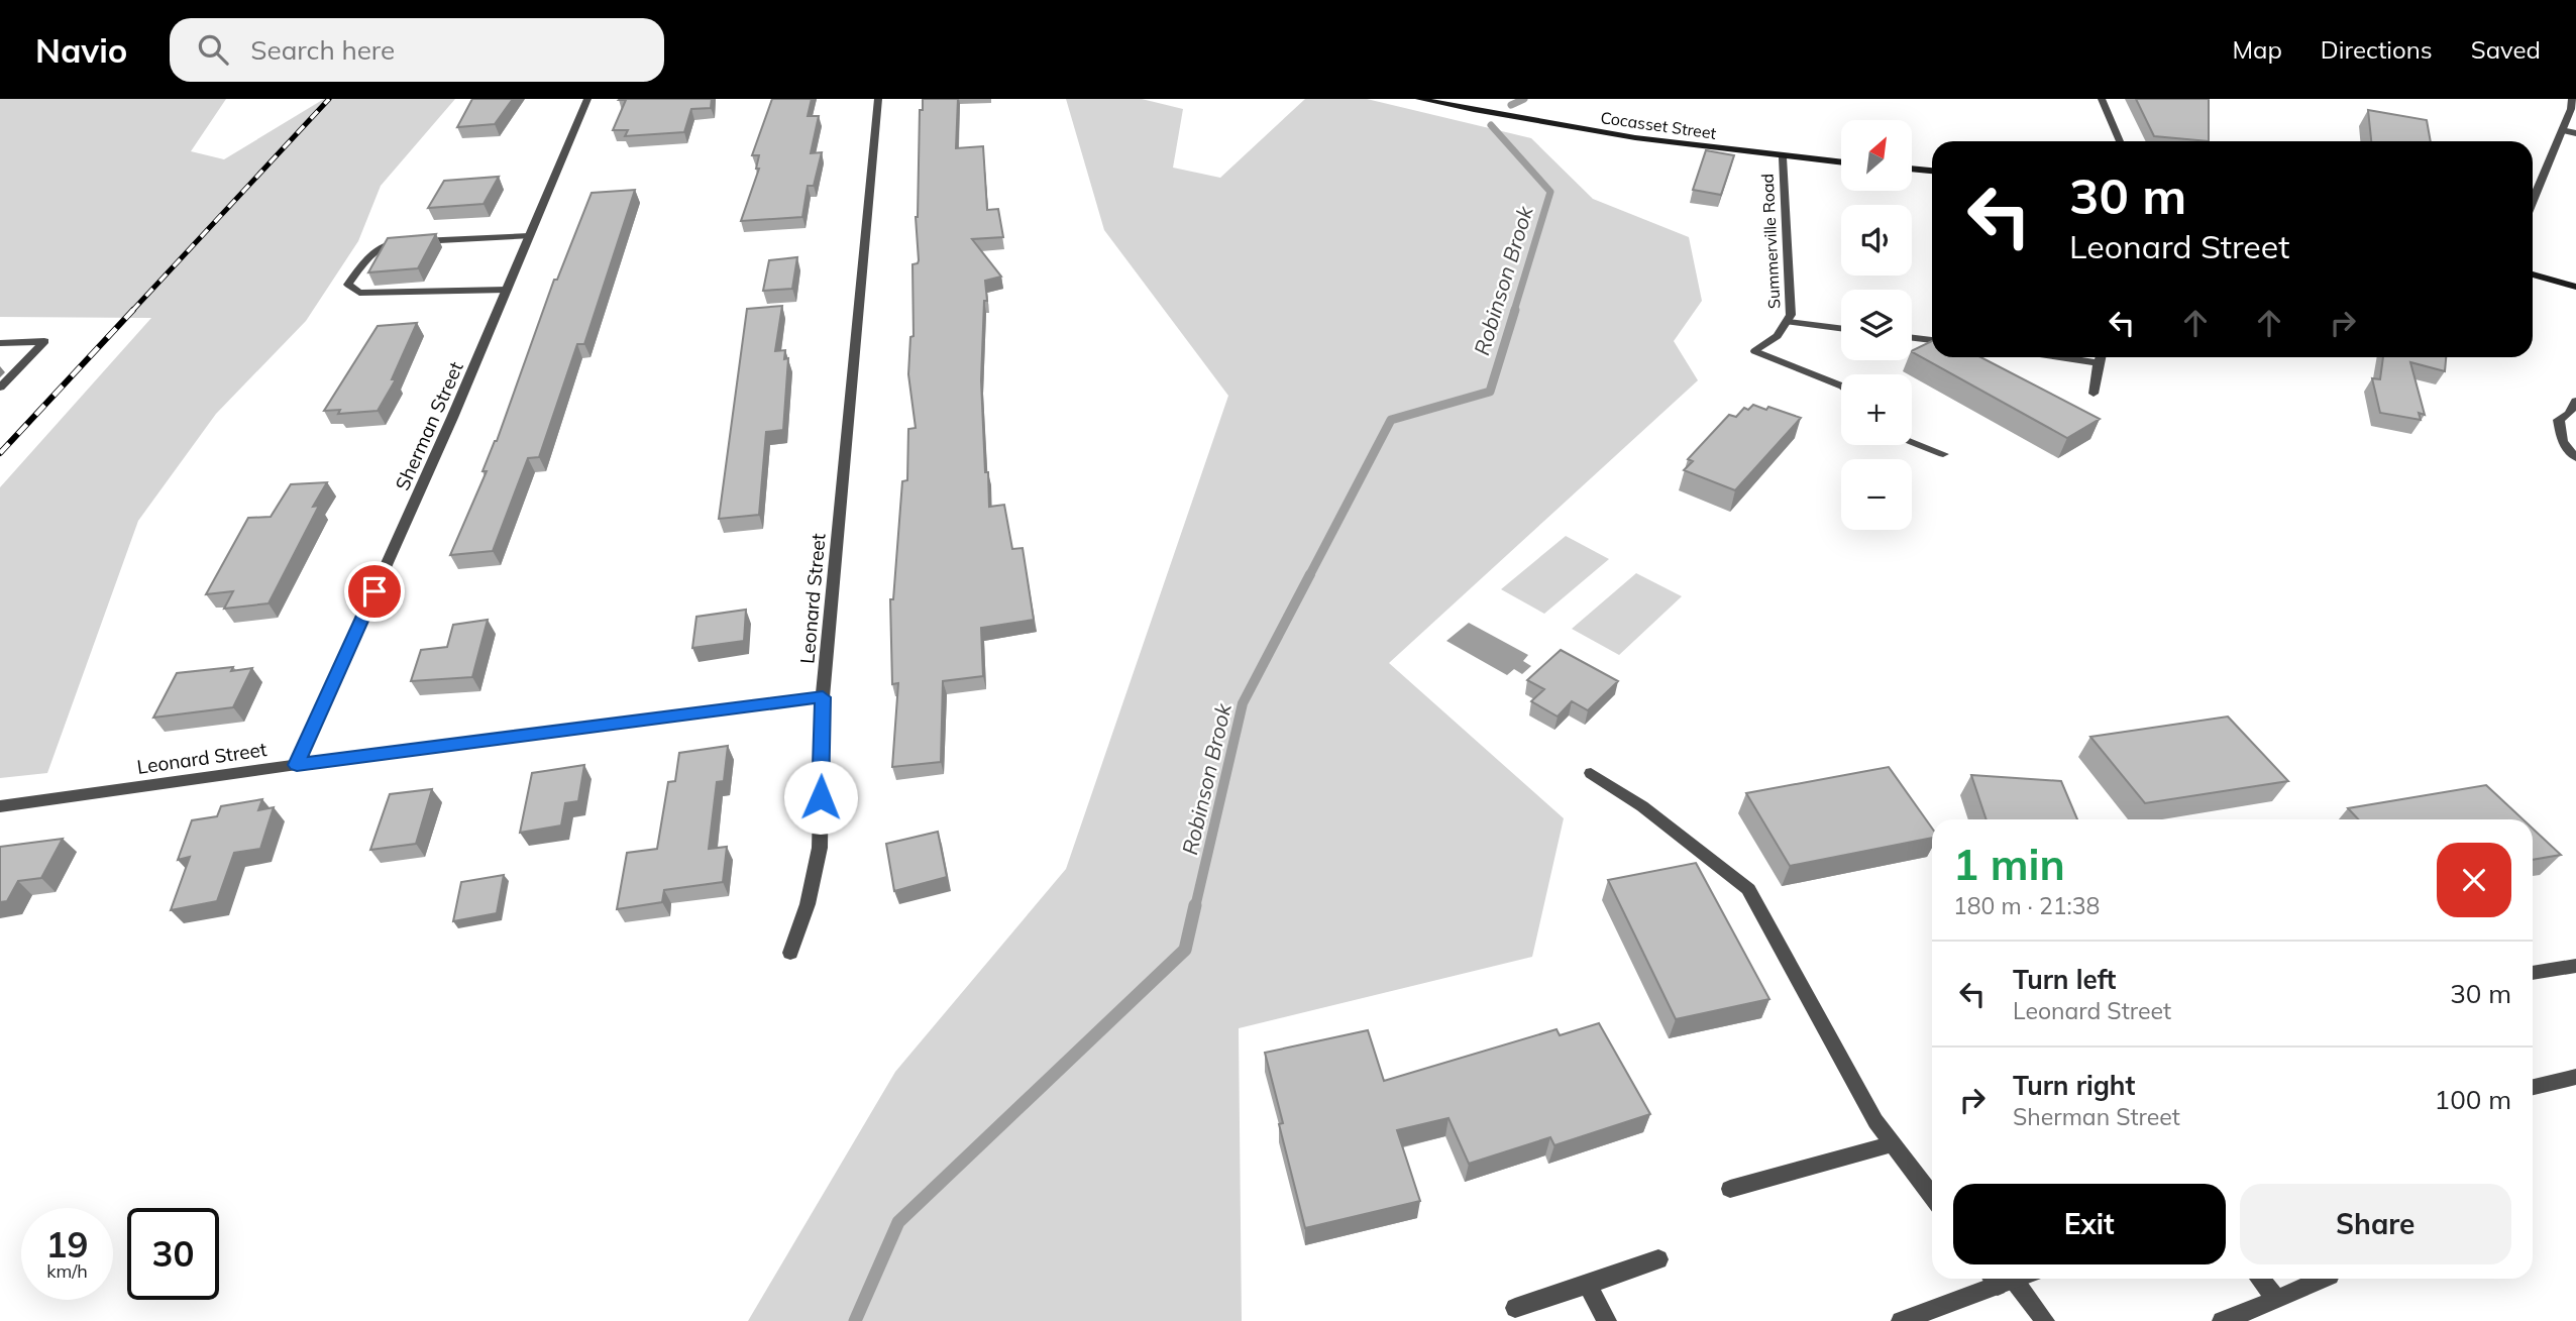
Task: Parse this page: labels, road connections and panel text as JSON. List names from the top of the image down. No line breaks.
{"streets":{"main road":["Cocasset Street"],"street":["Summerville Road","Sherman Street","Leonard Street"]},"crossings":[["Cocasset Street","Summerville Road"],["Sherman Street","Leonard Street"]],"water":["Robinson Brook"],"north":"top right","page":{"header":"Navio","search":"Search here","nav":["Map","Directions","Saved"],"map_buttons":["+","−"],"turn":["30 m","Leonard Street"],"heading":["1 min","180 m · 21:38"],"list":[{"name":"Turn left","note":"Leonard Street","value":"30 m"},{"name":"Turn right","note":"Sherman Street","value":"100 m"}],"buttons":["Exit","Share"],"speed":"19 km/h","limit":"30"}}
